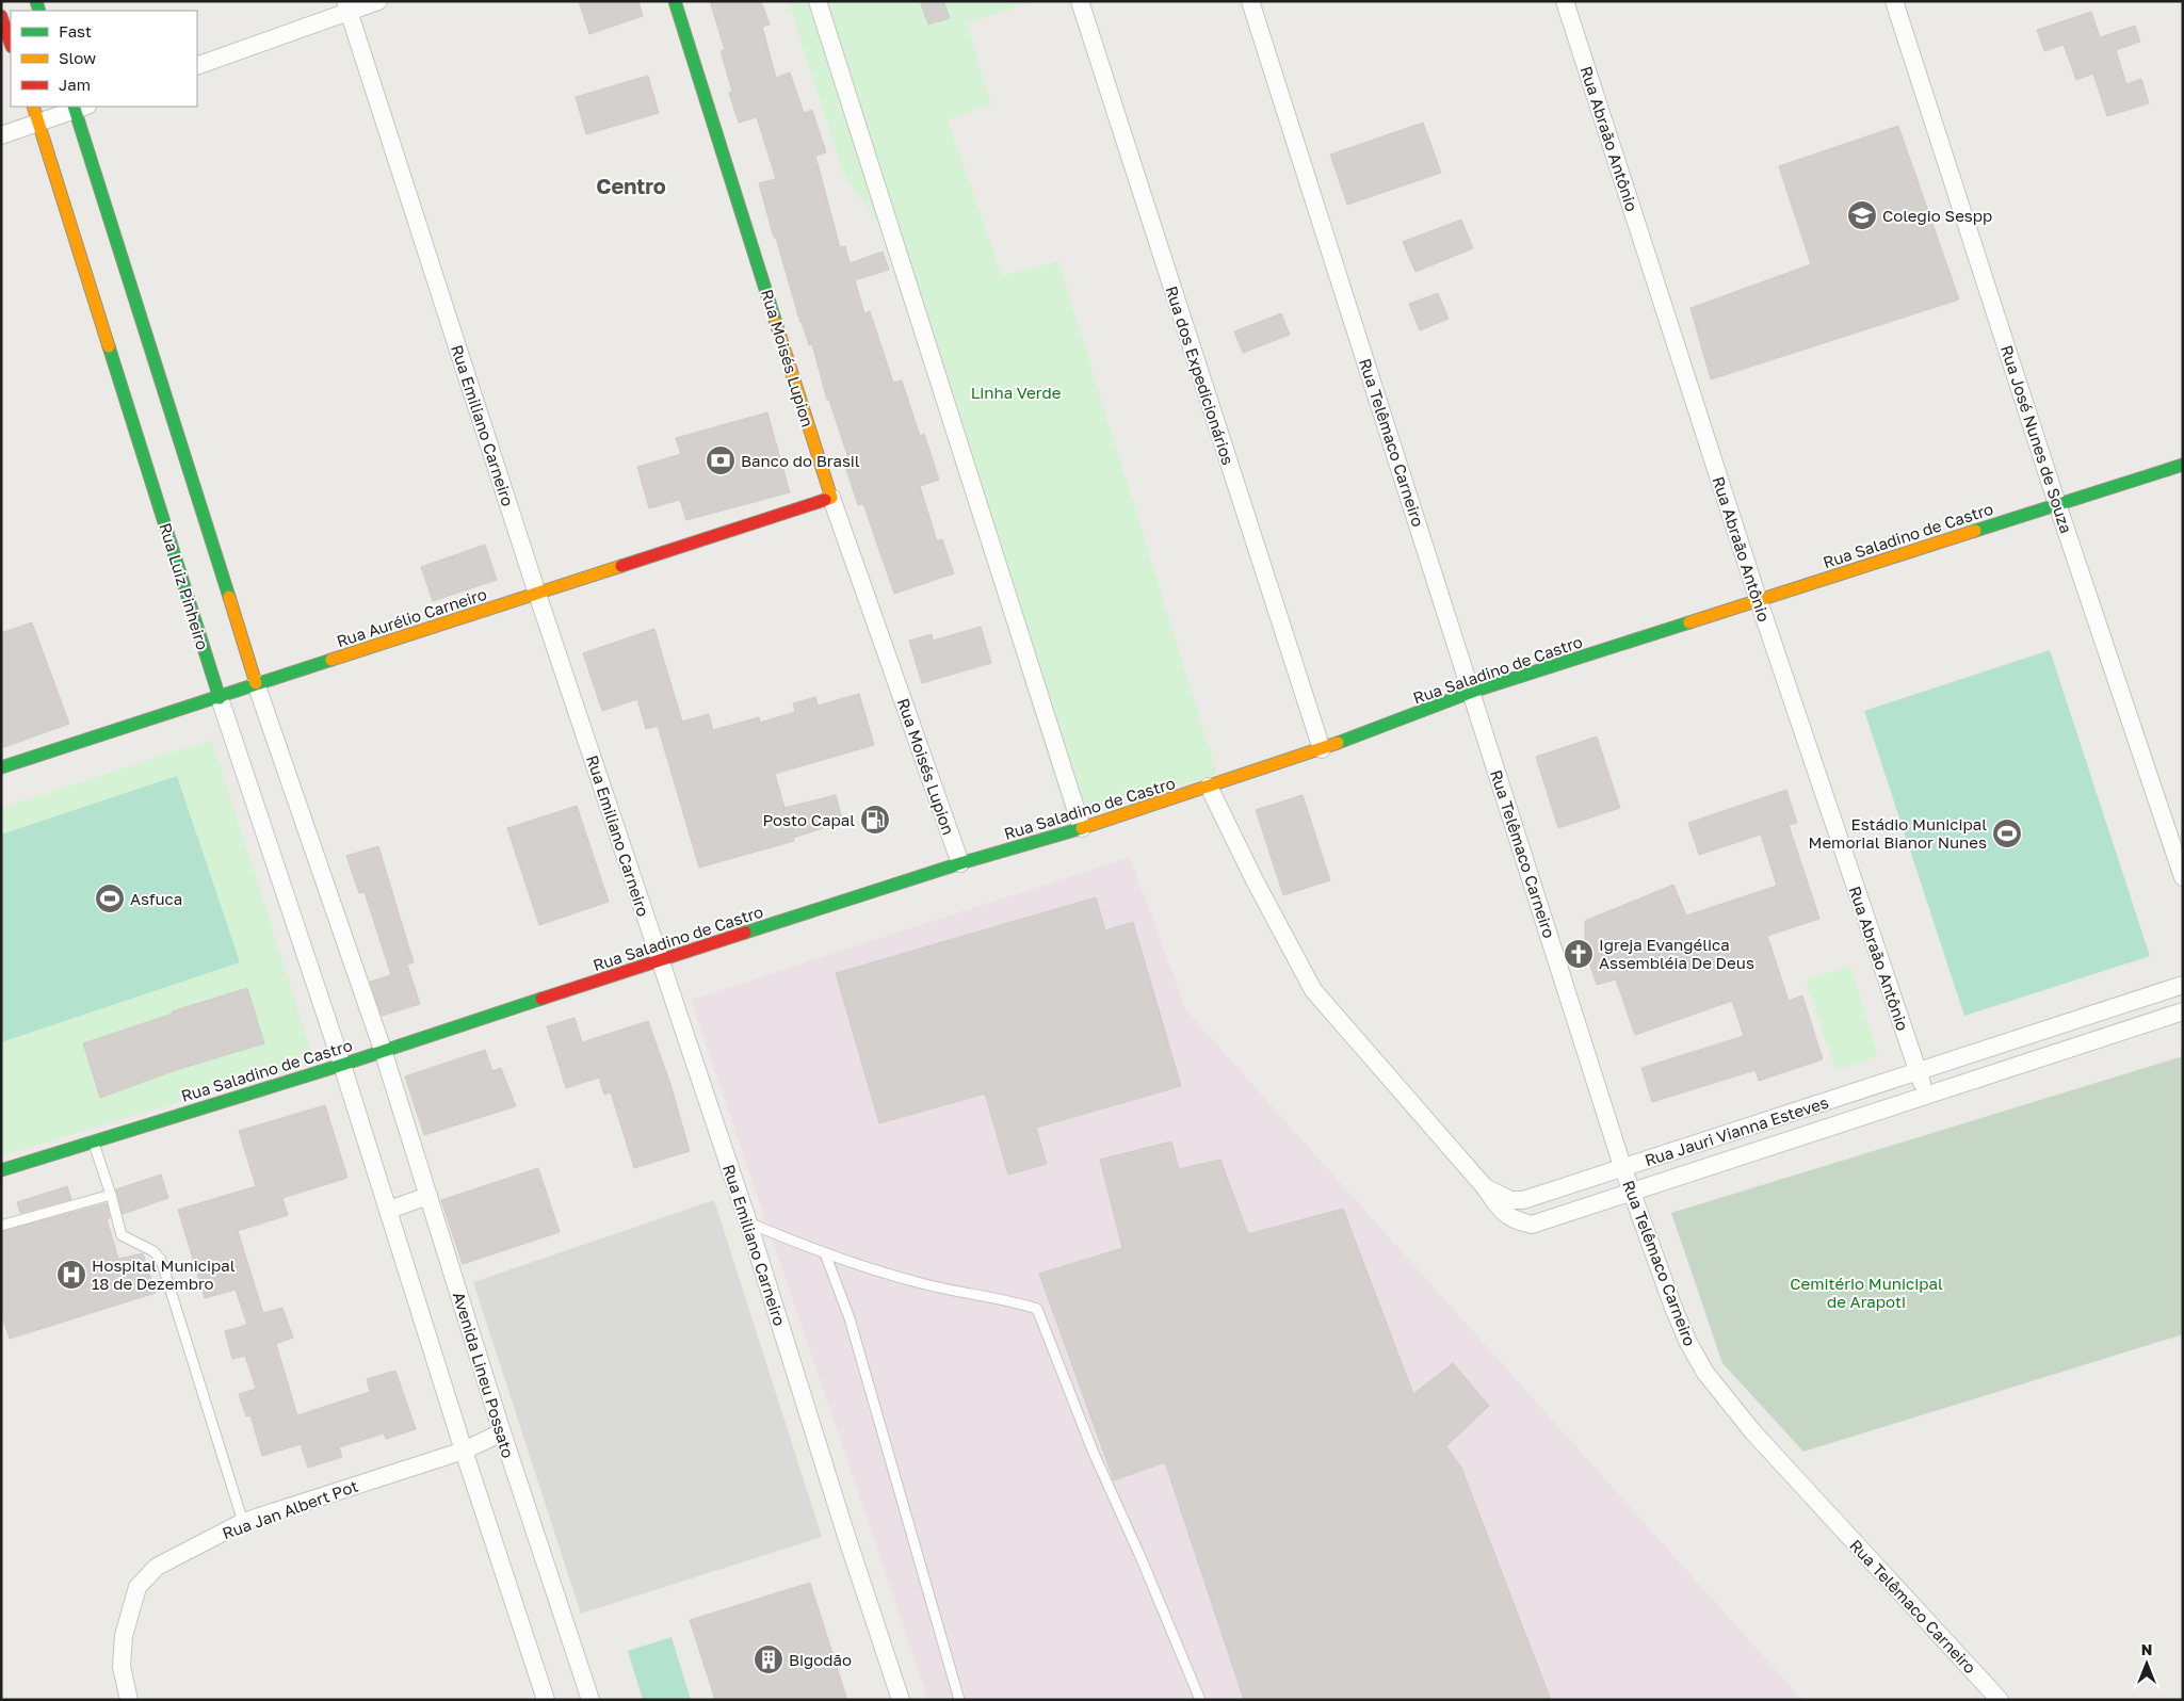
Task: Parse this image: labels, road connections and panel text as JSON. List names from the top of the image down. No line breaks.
{"streets":{"street":["Rua Abraão Antônio","Rua Moisés Lupion","Rua dos Expedicionários","Rua Emiliano Carneiro","Rua José Nunes de Souza","Rua Telêmaco Carneiro","Rua Saladino de Castro","Rua Luiz Pinheiro","Rua Aurélio Carneiro","Rua Jauri Vianna Esteves","Avenida Lineu Possato","Rua Jan Albert Pot"]},"crossings":[["Rua Abraão Antônio","Rua Saladino de Castro"],["Rua Abraão Antônio","Rua Jauri Vianna Esteves"],["Rua Moisés Lupion","Rua Saladino de Castro"],["Rua Moisés Lupion","Rua Aurélio Carneiro"],["Rua dos Expedicionários","Rua Saladino de Castro"],["Rua Emiliano Carneiro","Rua Saladino de Castro"],["Rua Emiliano Carneiro","Rua Aurélio Carneiro"],["Rua José Nunes de Souza","Rua Saladino de Castro"],["Rua Telêmaco Carneiro","Rua Saladino de Castro"],["Rua Telêmaco Carneiro","Rua Jauri Vianna Esteves"],["Rua Saladino de Castro","Rua Luiz Pinheiro"],["Rua Saladino de Castro","Avenida Lineu Possato"],["Rua Luiz Pinheiro","Rua Aurélio Carneiro"],["Avenida Lineu Possato","Rua Jan Albert Pot"]],"districts":["Centro"],"parks":["Linha Verde","Cemitério Municipal de Arapoti"],"places":{"school or university":["Colegio Sespp"],"bank":["Banco do Brasil"],"fuel station":["Posto Capal"],"sports":["Estádio Municipal Memorial Bianor Nunes","Asfuca"],"church":["Igreja Evangélica Assembléia De Deus"],"hospital":["Hospital Municipal 18 de Dezembro"],"building":["Bigodão"]},"legend":["Fast","Slow","Jam"],"north":"top"}
